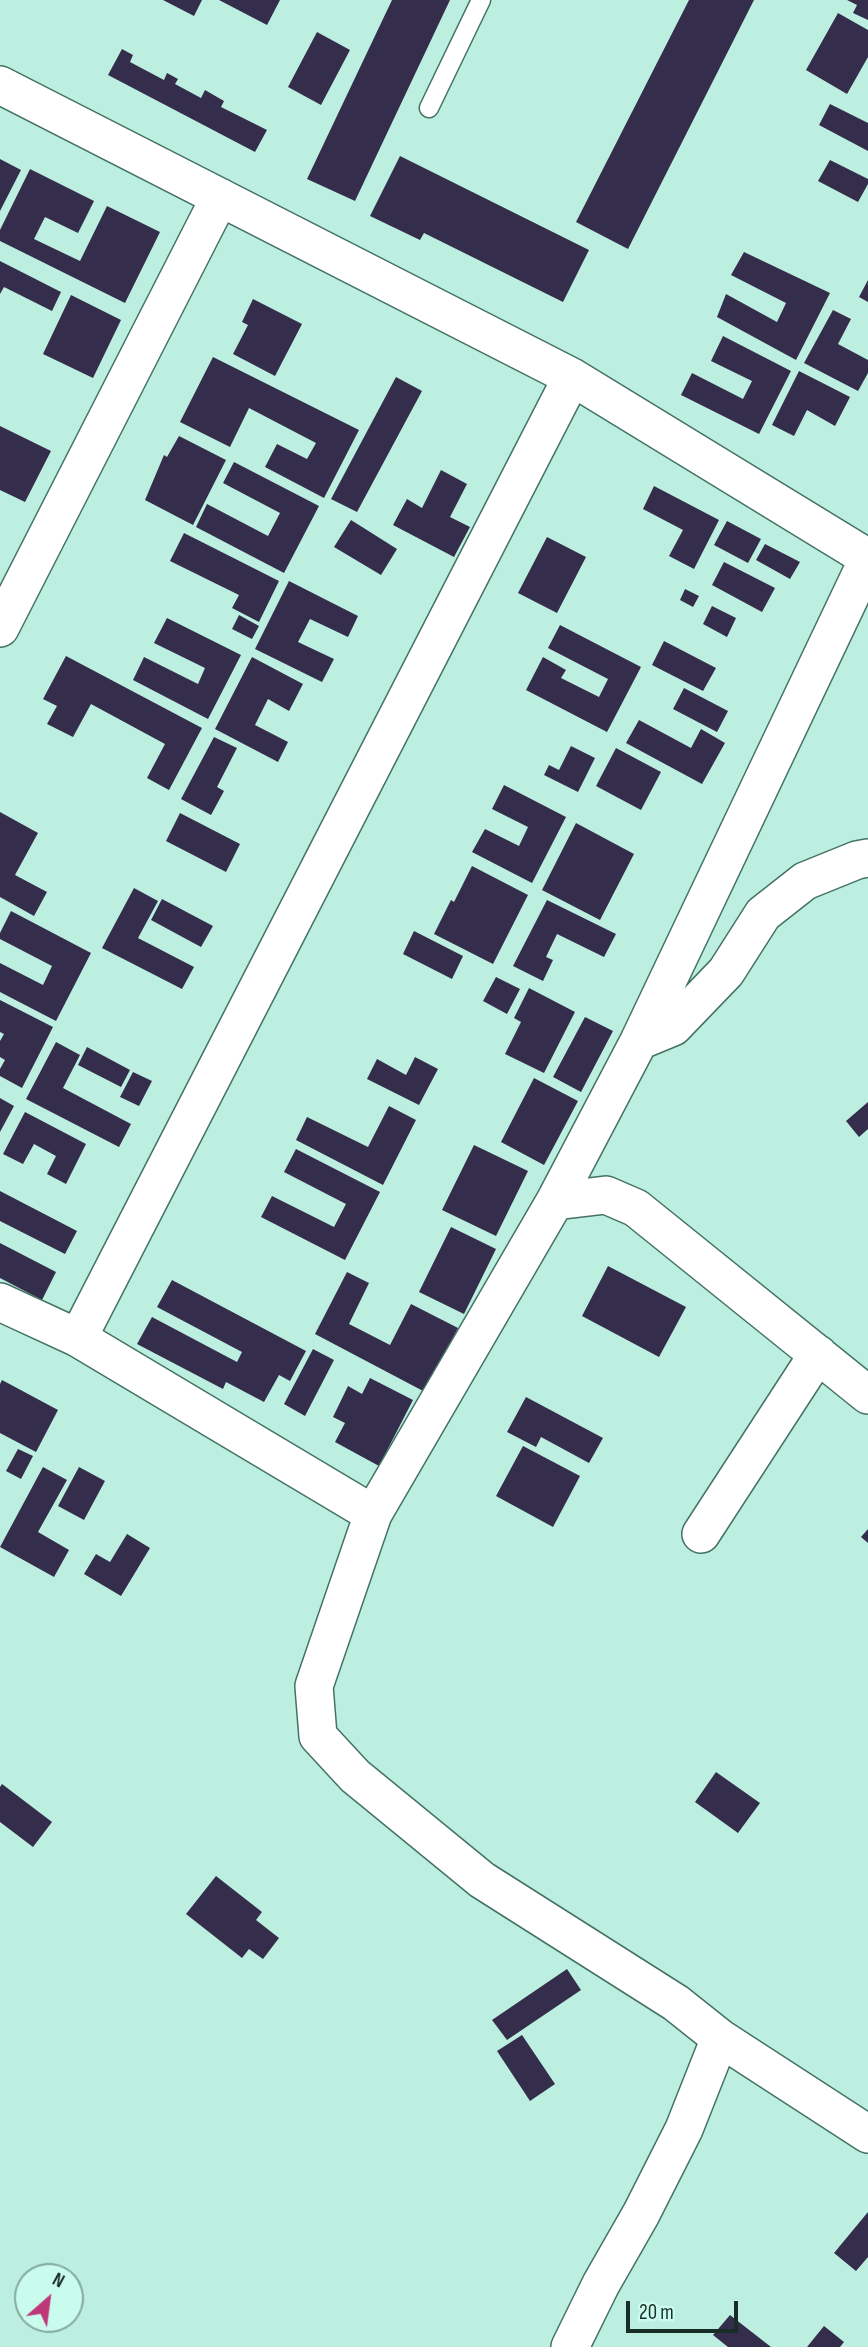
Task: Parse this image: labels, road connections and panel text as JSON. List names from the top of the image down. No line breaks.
{"scale_bar":"20 m","north":"top right"}
